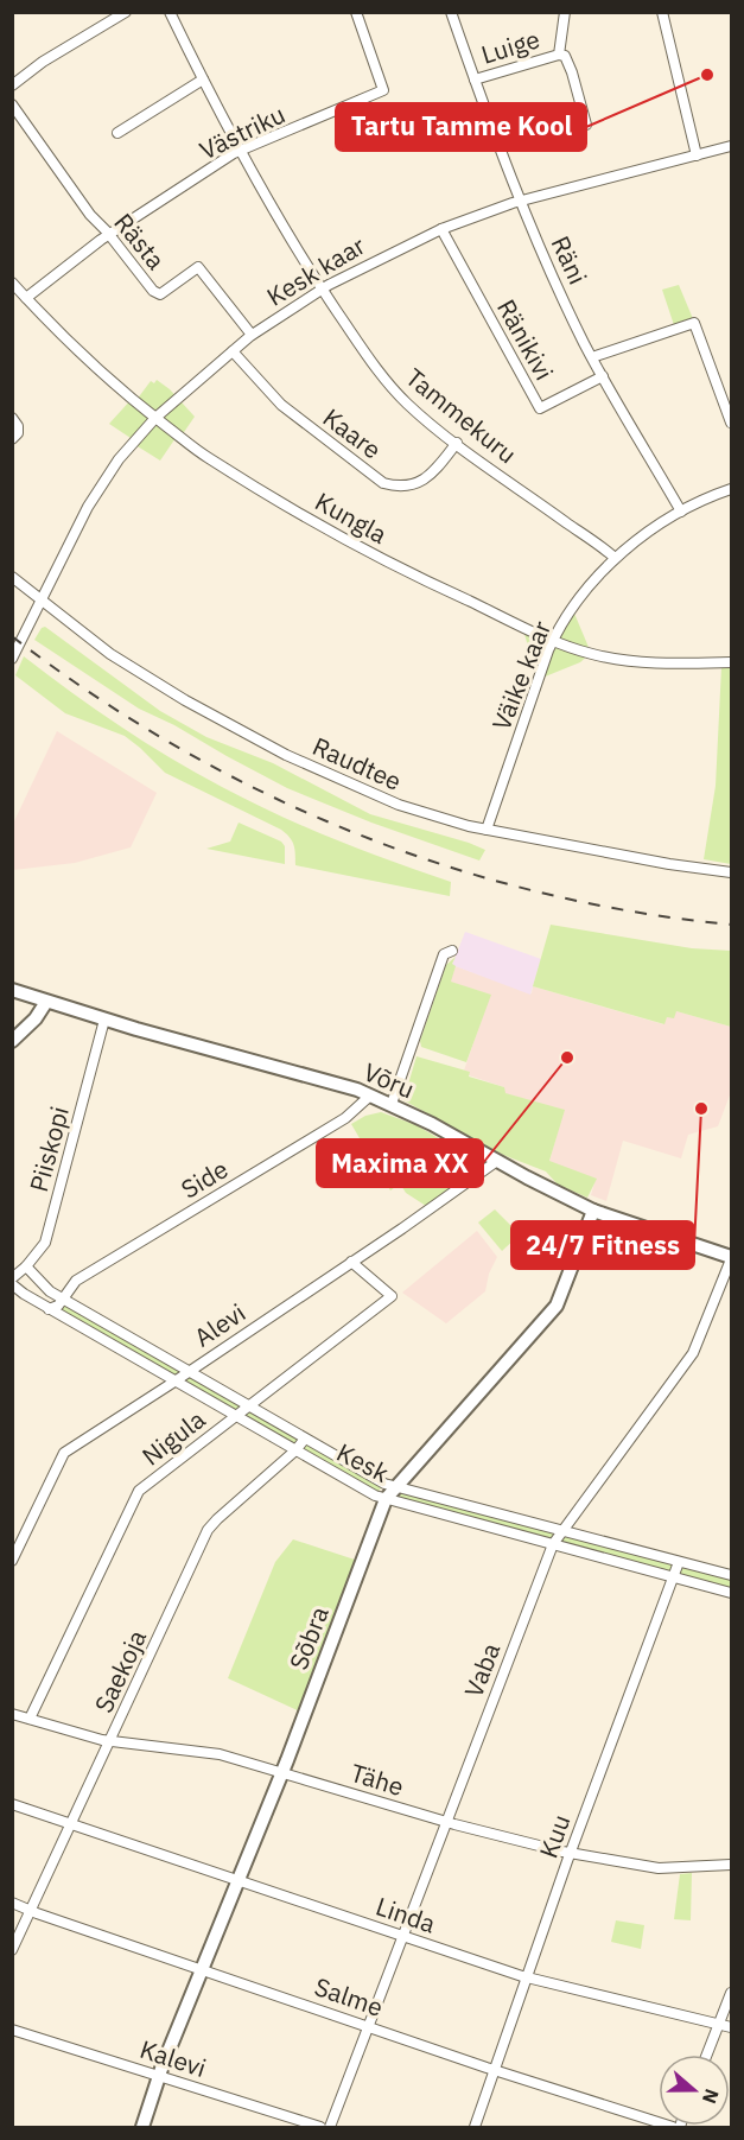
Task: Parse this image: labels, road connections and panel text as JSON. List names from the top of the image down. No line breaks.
{"streets":{"street":["Luige","Västriku","Rästa","Räni","Kesk kaar","Ränikivi","Tammekuru","Kaare","Kungla","Väike kaar","Raudtee","Võru","Piiskopi","Side","Alevi","Nigula","Kesk","Sõbra","Vaba","Saekoja","Tähe","Kuu","Linda","Salme","Kalevi"]},"crossings":[["Luige","Räni"],["Västriku","Rästa"],["Västriku","Tammekuru"],["Västriku","Kungla"],["Rästa","Kesk kaar"],["Räni","Kesk kaar"],["Räni","Ränikivi"],["Räni","Väike kaar"],["Kesk kaar","Ränikivi"],["Kesk kaar","Tammekuru"],["Kesk kaar","Kaare"],["Kesk kaar","Kungla"],["Kesk kaar","Raudtee"],["Tammekuru","Kaare"],["Tammekuru","Väike kaar"],["Kungla","Väike kaar"],["Väike kaar","Raudtee"],["Võru","Piiskopi"],["Võru","Side"],["Võru","Alevi"],["Võru","Sõbra"],["Võru","Vaba"],["Piiskopi","Kesk"],["Side","Kesk"],["Alevi","Nigula"],["Alevi","Kesk"],["Nigula","Kesk"],["Nigula","Tähe"],["Kesk","Sõbra"],["Kesk","Vaba"],["Kesk","Saekoja"],["Kesk","Kuu"],["Sõbra","Tähe"],["Sõbra","Linda"],["Sõbra","Salme"],["Sõbra","Kalevi"],["Vaba","Tähe"],["Vaba","Linda"],["Vaba","Salme"],["Saekoja","Tähe"],["Saekoja","Linda"],["Saekoja","Salme"],["Tähe","Kuu"],["Kuu","Linda"],["Kuu","Salme"]],"places":["Tartu Tamme Kool","Maxima XX","24/7 Fitness"],"north":"right"}
